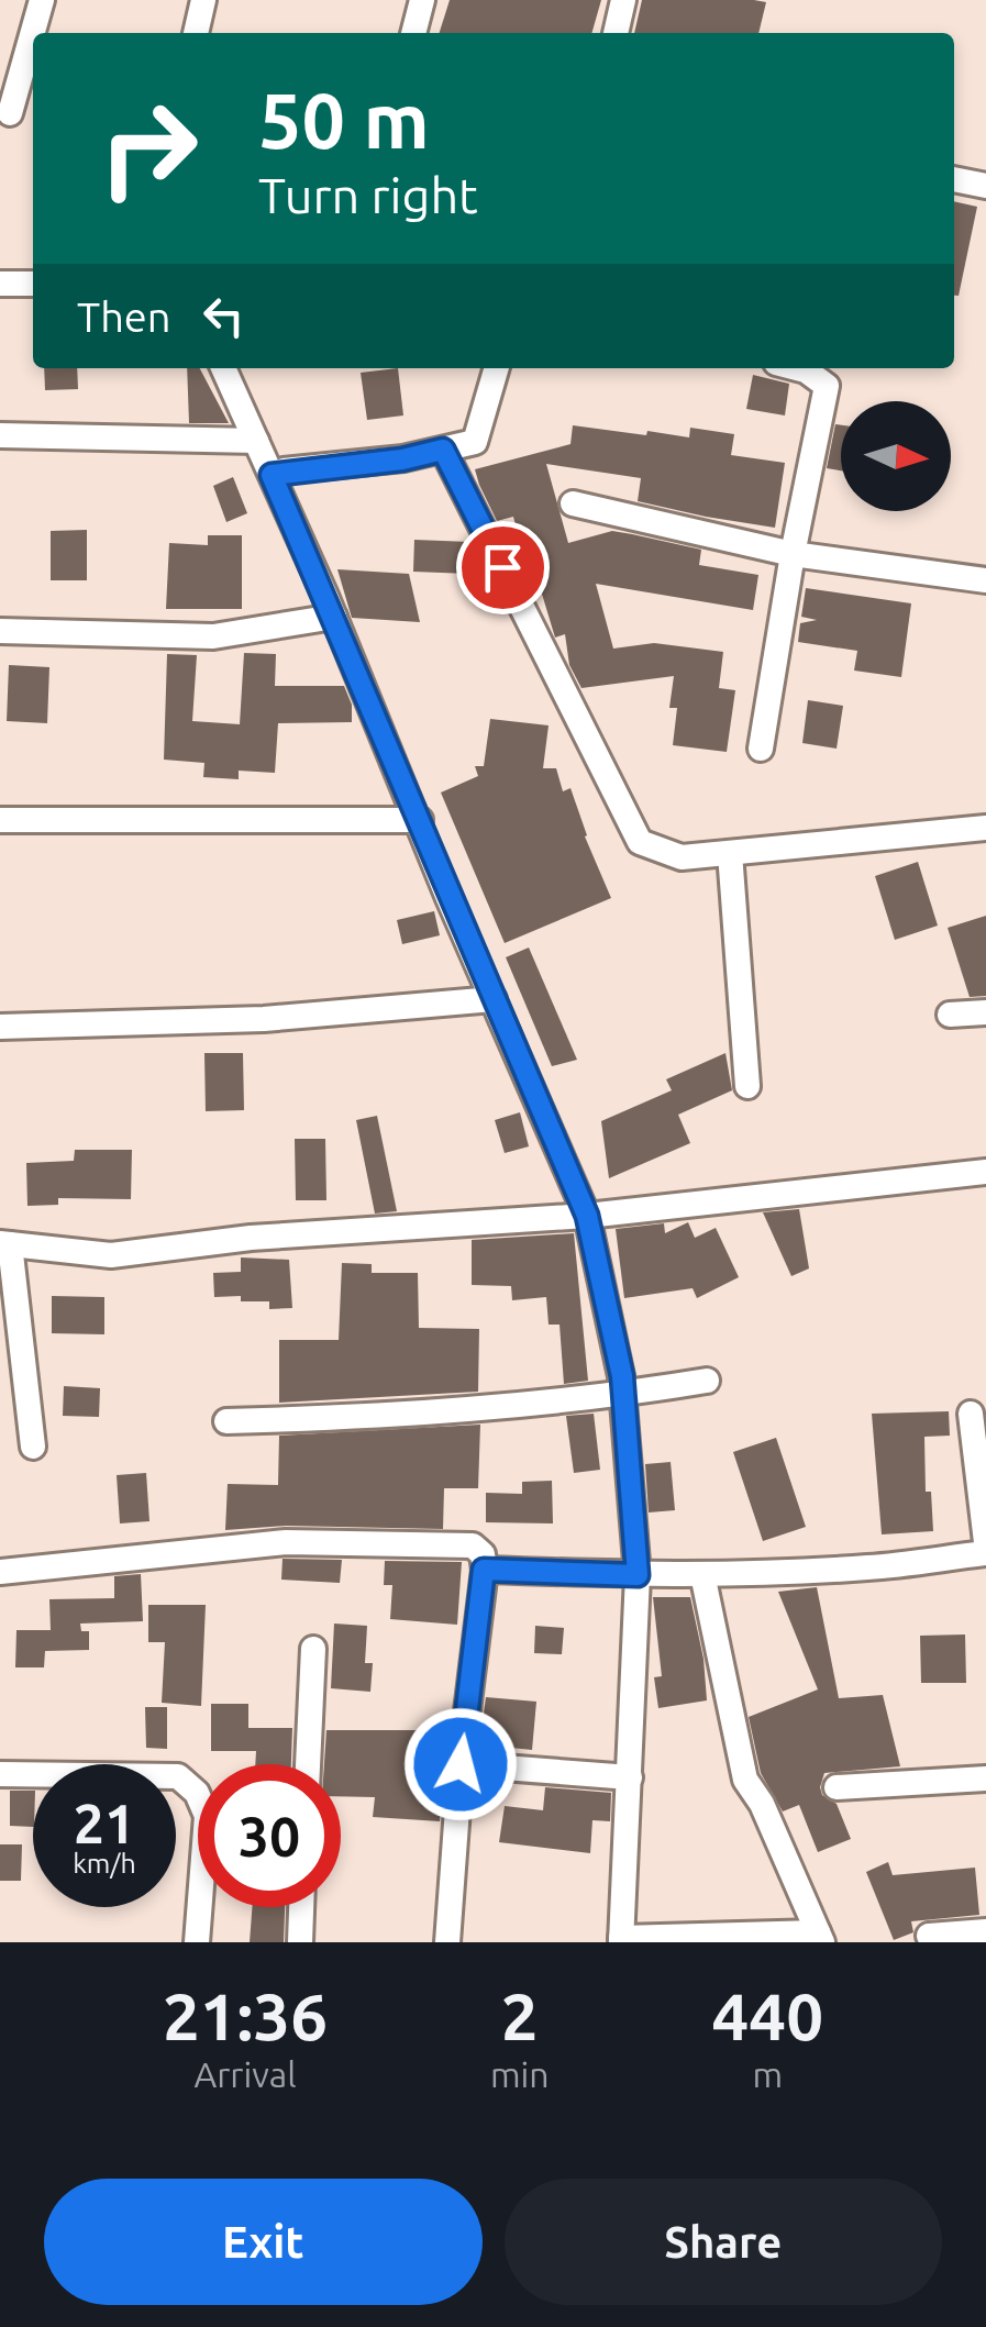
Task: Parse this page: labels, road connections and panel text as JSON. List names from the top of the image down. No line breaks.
{"north":"right","page":{"turn":["50 m","Turn right"],"then":"Then","speed":"21 km/h","limit":"30","eta":["21:36","Arrival","2","min","440","m"],"buttons":["Exit","Share"]}}
